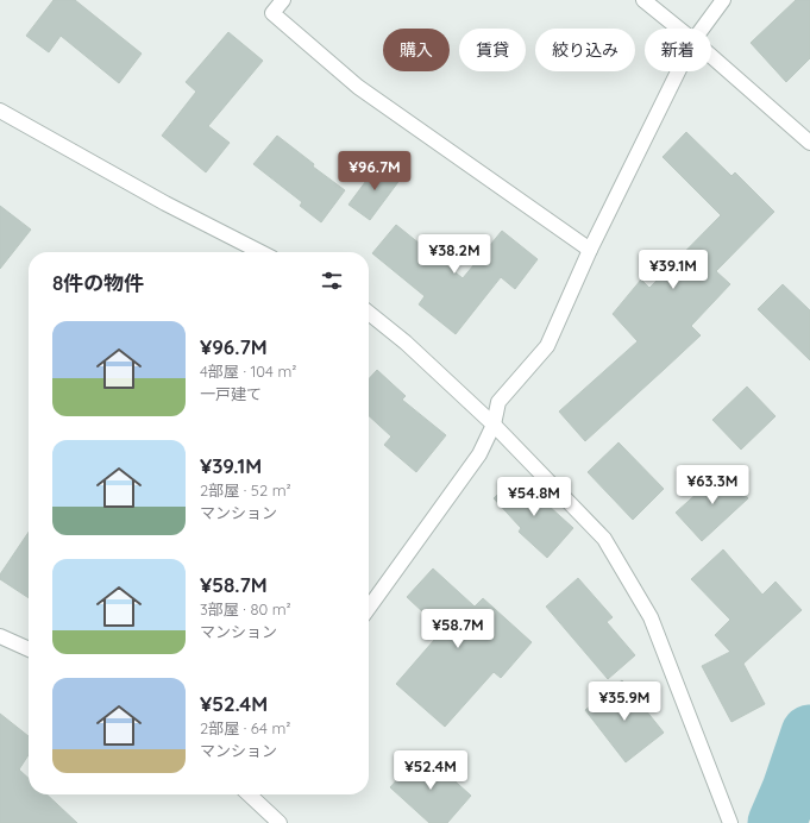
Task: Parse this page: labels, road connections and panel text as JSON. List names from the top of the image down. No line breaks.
{"page":{"chip":["購入","賃貸","絞り込み","新着"],"price":["¥96.7M","¥38.2M","¥39.1M","¥63.3M","¥54.8M","¥58.7M","¥35.9M","¥52.4M"],"heading":"8件の物件","list":[{"name":"¥96.7M","note":"4部屋 · 104 m² · 一戸建て"},{"name":"¥39.1M","note":"2部屋 · 52 m² · マンション"},{"name":"¥58.7M","note":"3部屋 · 80 m² · マンション"},{"name":"¥52.4M","note":"2部屋 · 64 m² · マンション"}]}}
